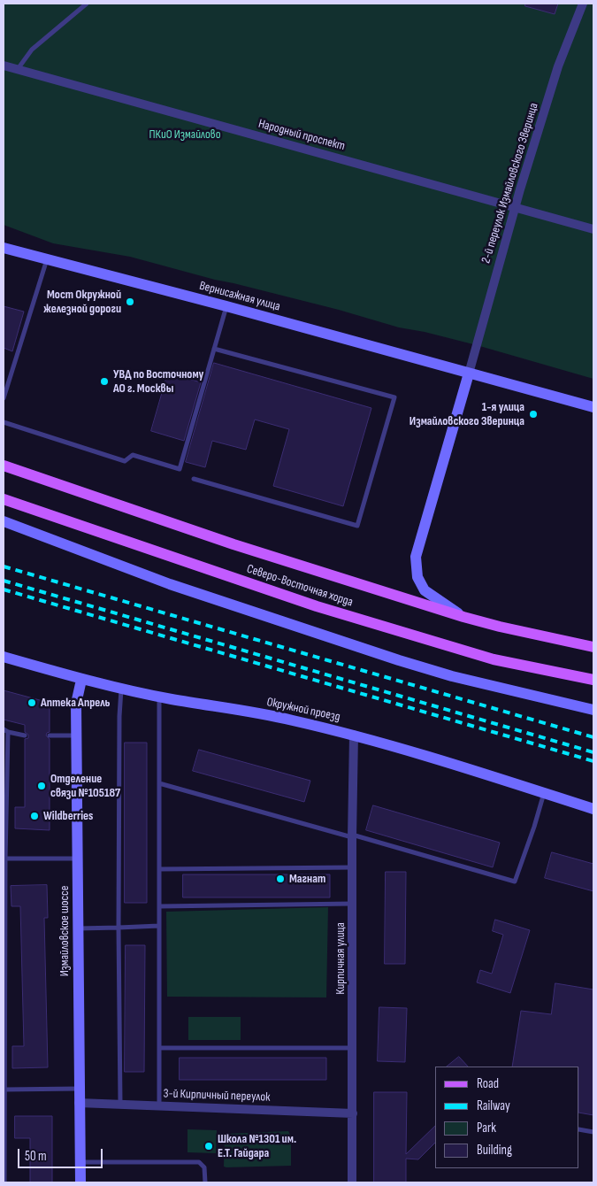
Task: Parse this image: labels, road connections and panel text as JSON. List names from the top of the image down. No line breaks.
{"streets":{"main road":["Вернисажная улица","Северо-Восточная хорда","Окружной проезд","Измайловское шоссе"],"street":["Народный проспект","2-й переулок Измайловского Зверинца","Кирпичная улица","3-й Кирпичный переулок"]},"crossings":[["Народный проспект","2-й переулок Измайловского Зверинца"],["2-й переулок Измайловского Зверинца","Вернисажная улица"],["Окружной проезд","Измайловское шоссе"],["Окружной проезд","Кирпичная улица"],["Измайловское шоссе","3-й Кирпичный переулок"],["Кирпичная улица","3-й Кирпичный переулок"]],"parks":["ПКиО Измайлово"],"places":["Мост Окружной железной дороги","УВД по Восточному АО г. Москвы","1-я улица Измайловского Зверинца","Аптека Апрель","Отделение связи №105187","Wildberries","Магнат","Школа №1301 им. Е.Т. Гайдара"],"legend":["Road","Railway","Park","Building"],"scale_bar":"50 m"}
